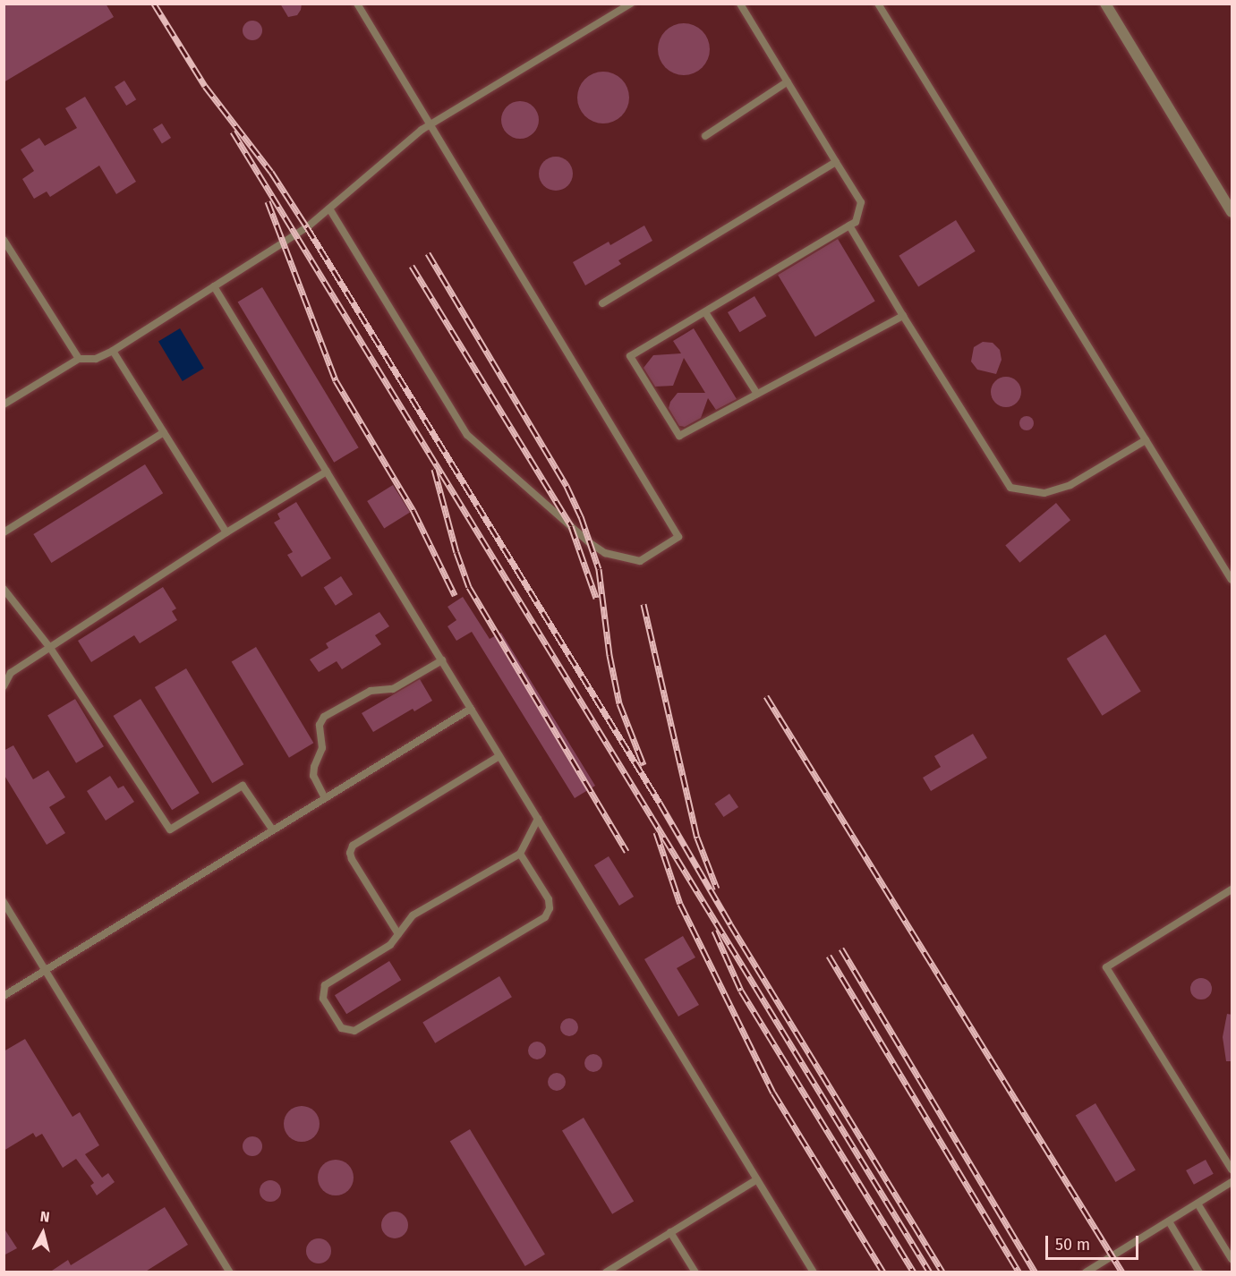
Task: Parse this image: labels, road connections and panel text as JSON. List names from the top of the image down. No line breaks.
{"scale_bar":"50 m","north":"top"}
